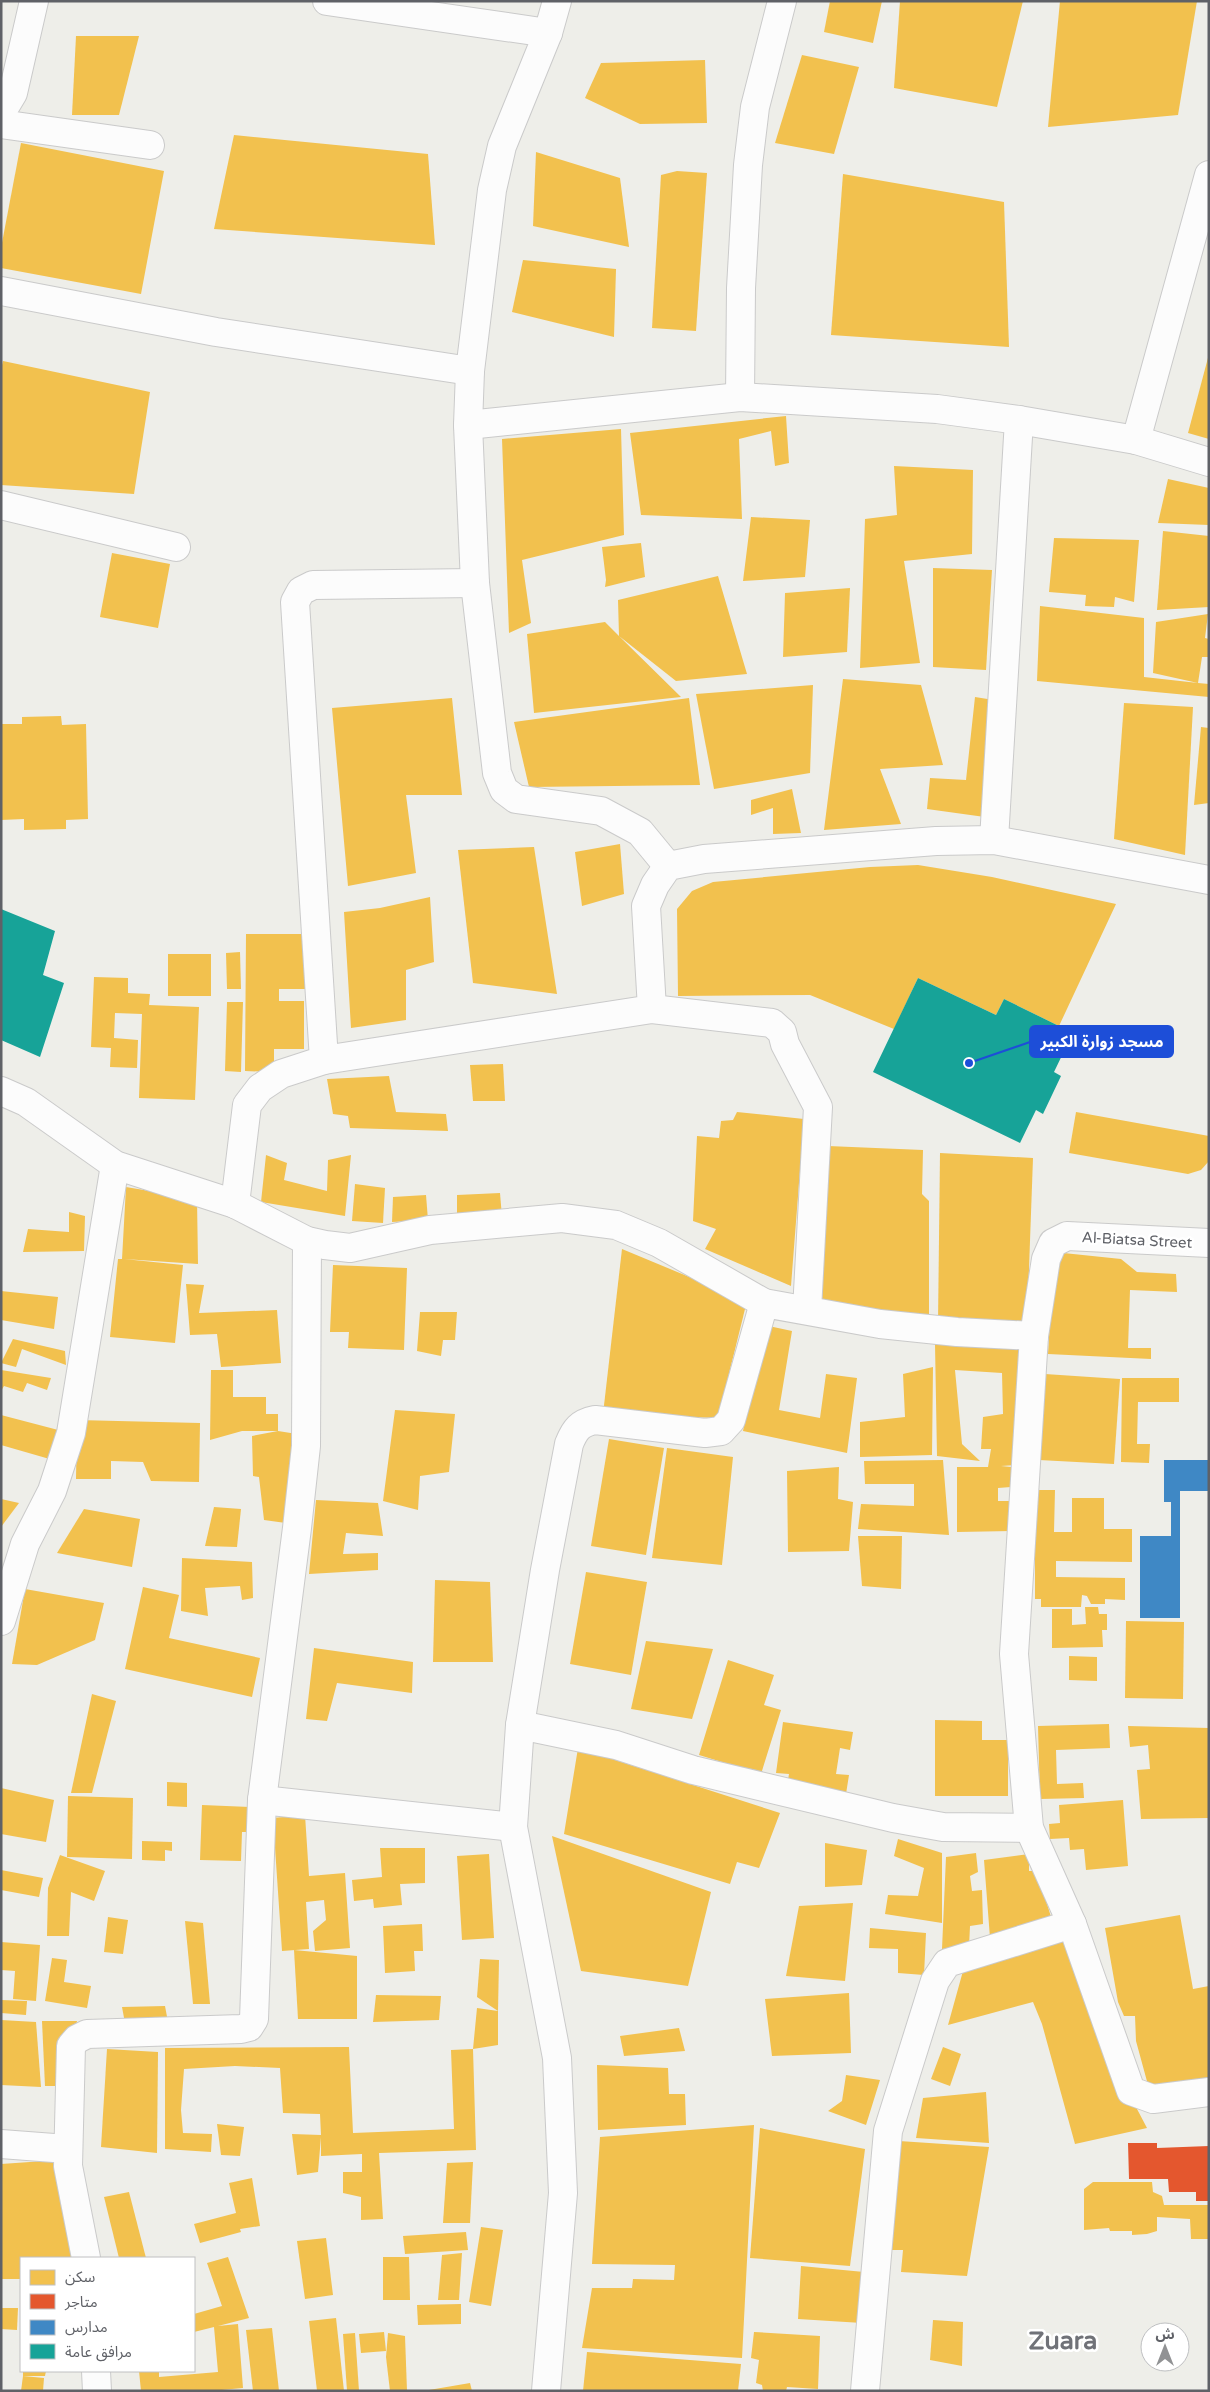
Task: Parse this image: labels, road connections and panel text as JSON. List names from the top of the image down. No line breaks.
{"streets":{"street":["Al-Biatsa Street"]},"districts":["Zuara"],"places":["مسجد زوارة الكبير"],"legend":["سكن","متاجر","مدارس","مرافق عامة"],"north":"top"}
